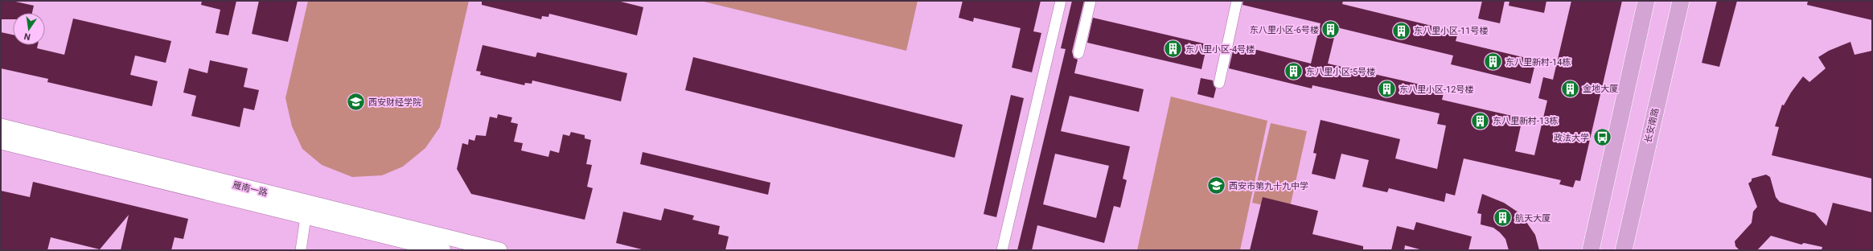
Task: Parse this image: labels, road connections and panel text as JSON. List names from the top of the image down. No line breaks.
{"streets":{"main road":["长安南路","雁南一路"]},"places":{"building":["东八里小区-6号楼","东八里小区-11号楼","东八里小区-4号楼","东八里新村-14栋","东八里小区-5号楼","金地大厦","东八里小区-12号楼","东八里新村-13栋","航天大厦"],"school or university":["西安财经学院","西安市第九十九中学"],"bus stop":["政法大学"]},"north":"bottom"}
